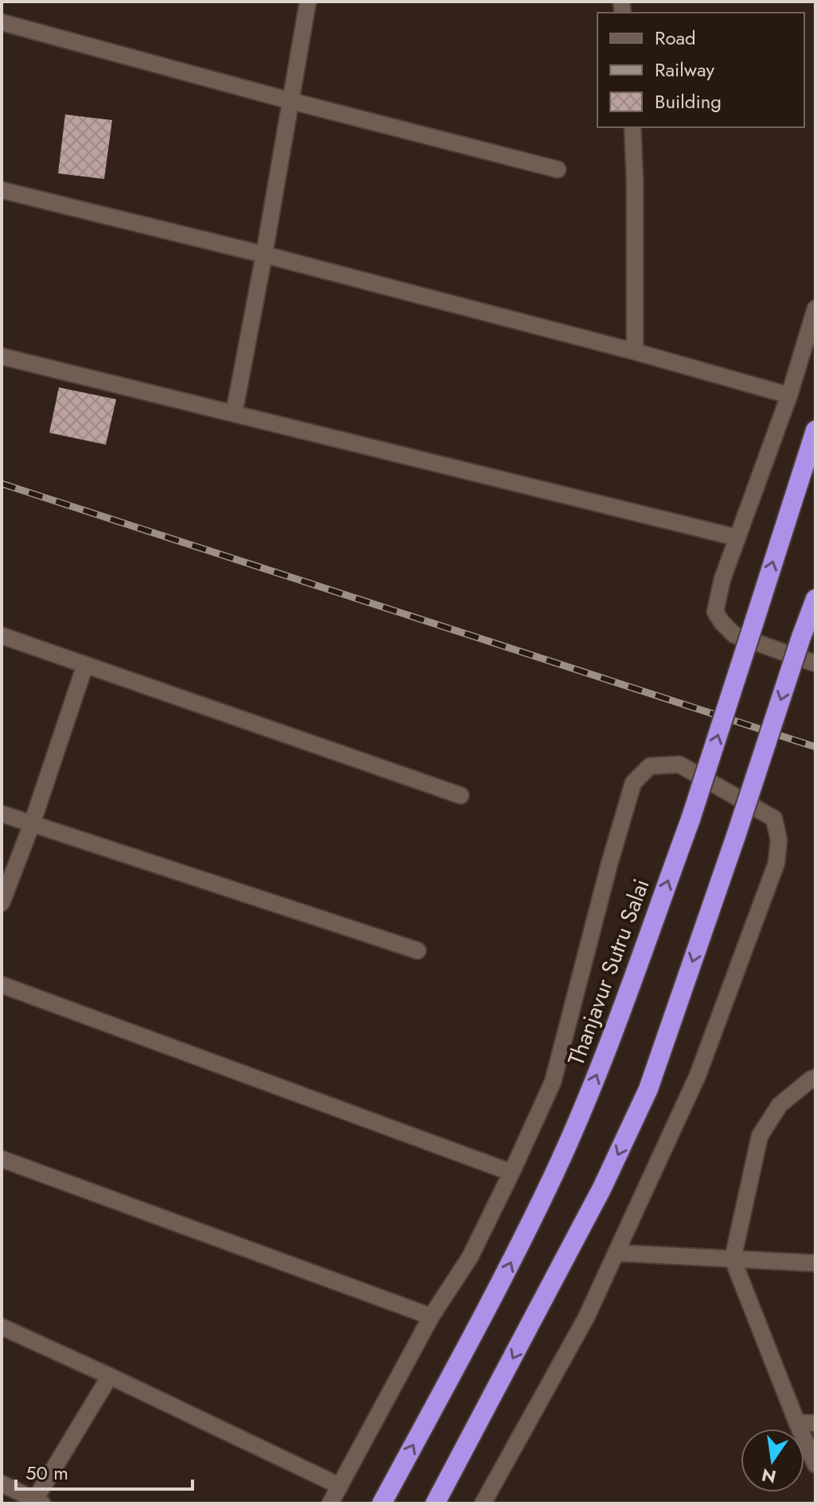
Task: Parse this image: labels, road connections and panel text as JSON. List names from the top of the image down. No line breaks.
{"streets":{"highway":["Thanjavur Sutru Salai"]},"legend":["Road","Railway","Building"],"scale_bar":"50 m","north":"bottom"}
